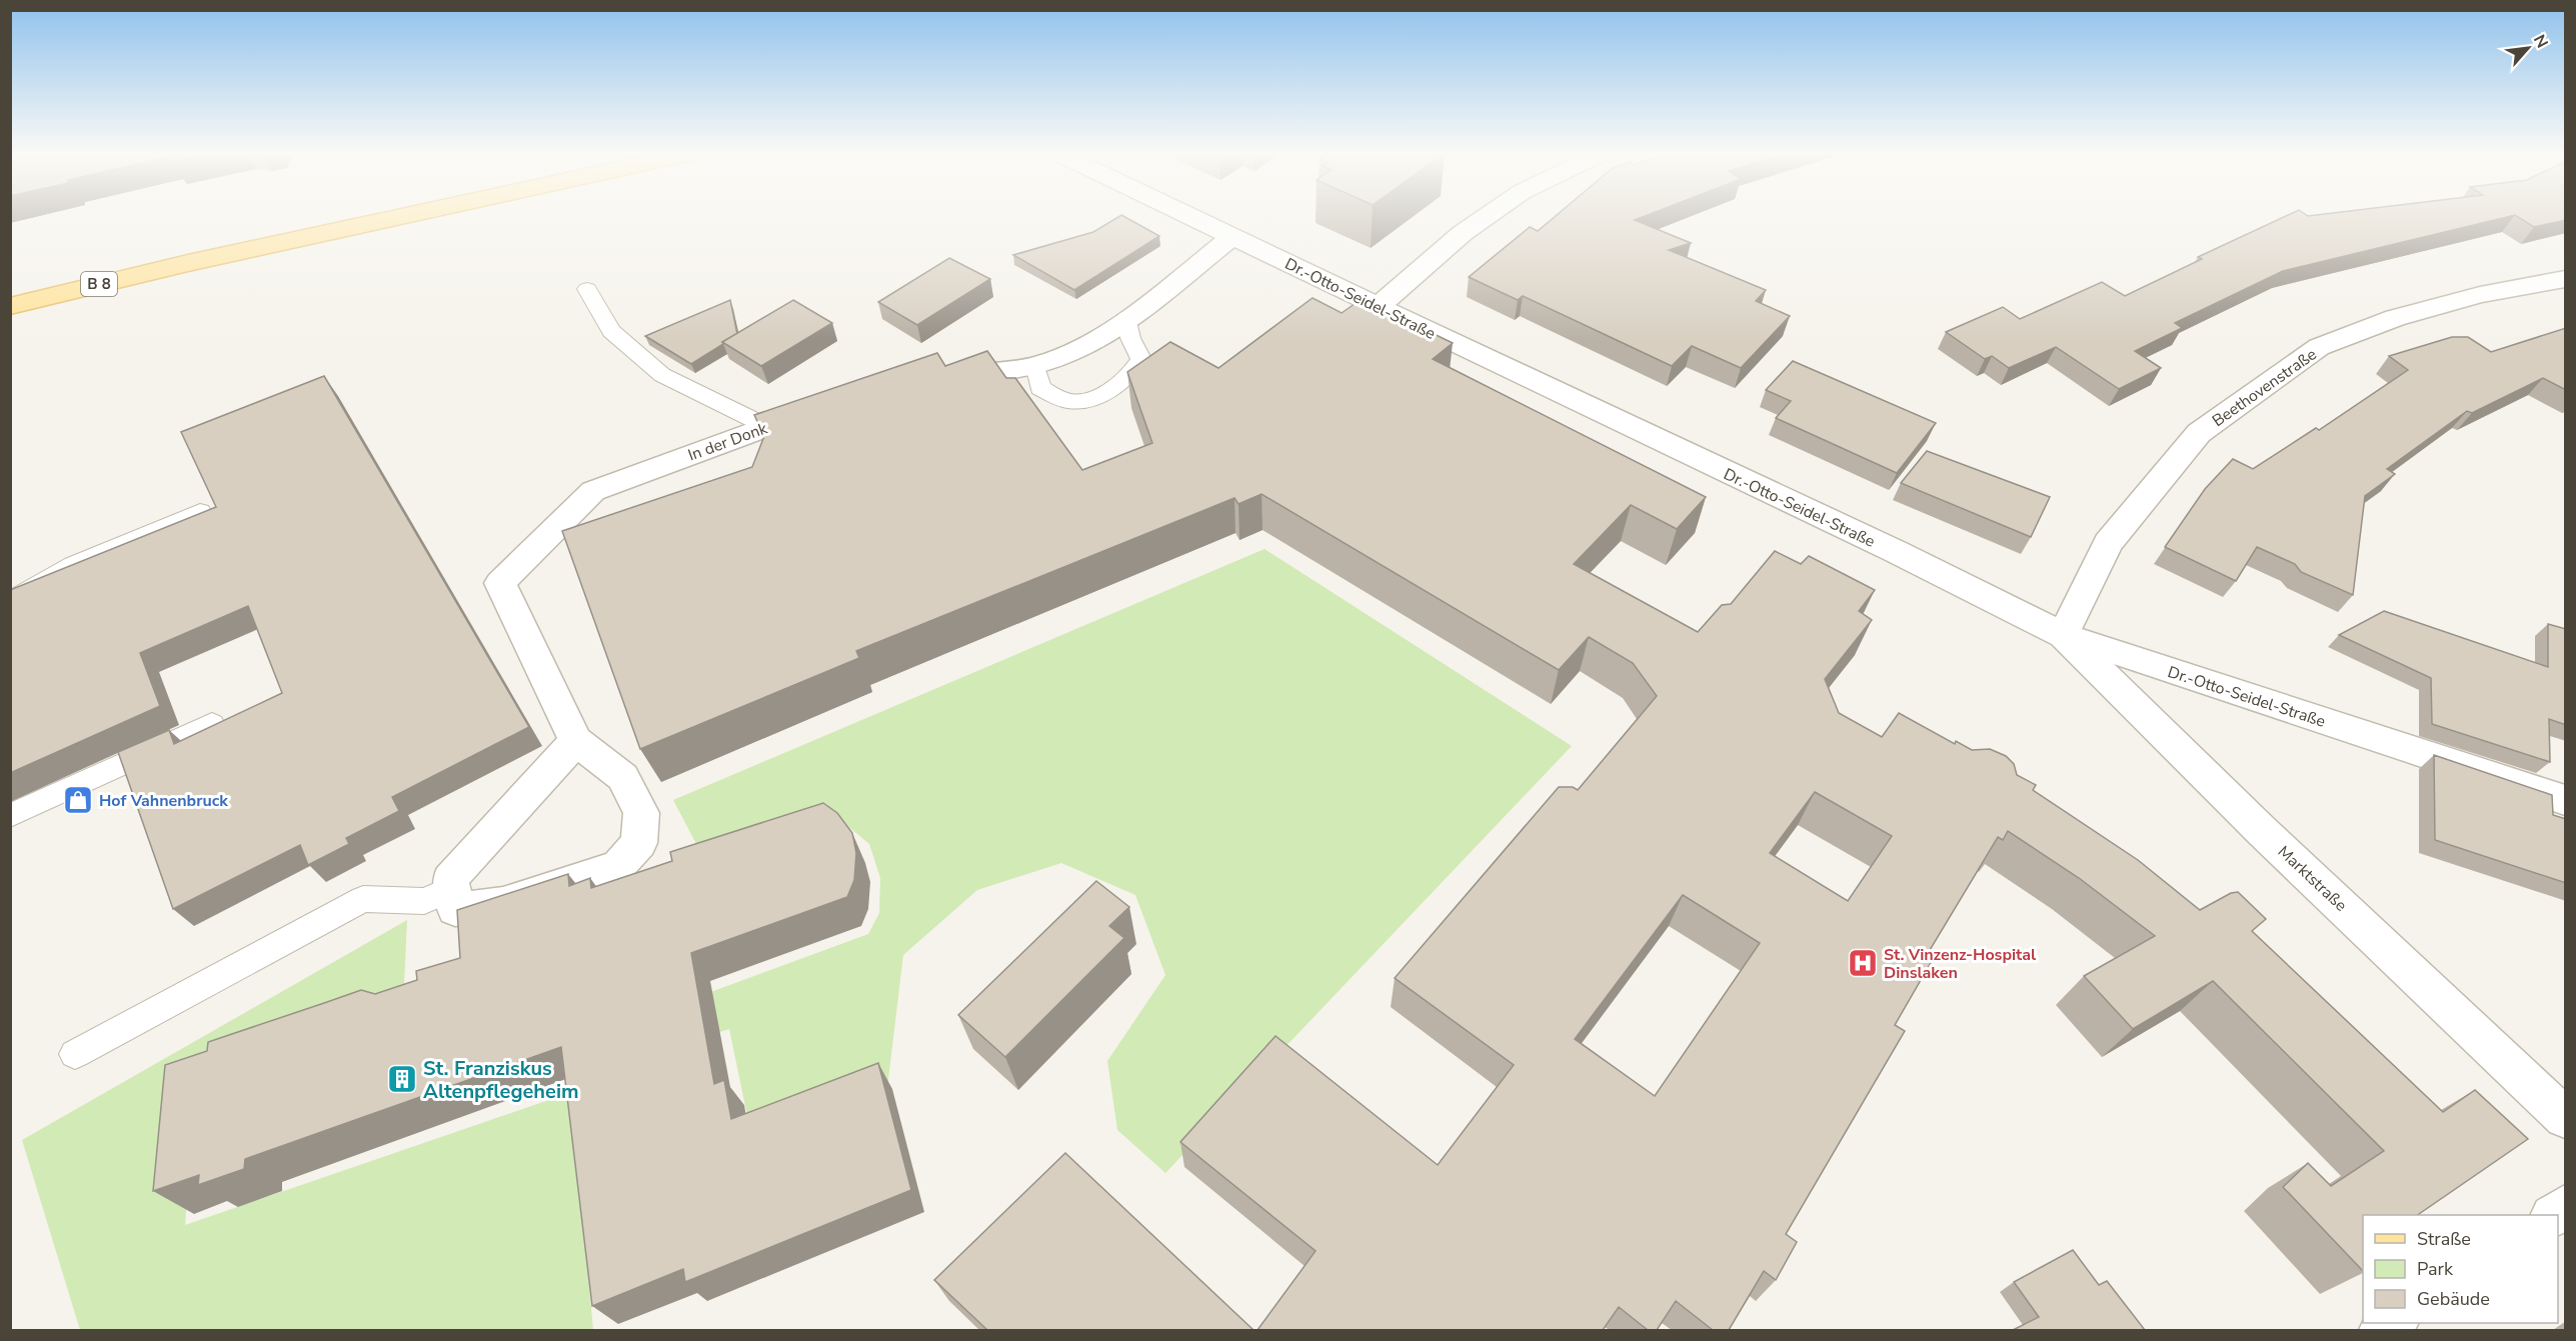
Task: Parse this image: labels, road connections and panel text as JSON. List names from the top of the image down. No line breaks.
{"streets":{"main road":["B 8"],"street":["Dr.-Otto-Seidel-Straße","Beethovenstraße","In der Donk","Marktstraße"]},"crossings":[["Dr.-Otto-Seidel-Straße","Beethovenstraße"],["Dr.-Otto-Seidel-Straße","Marktstraße"],["Beethovenstraße","Marktstraße"]],"places":{"shop":["Hof Vahnenbruck"],"hospital":["St. Vinzenz-Hospital Dinslaken"],"building":["St. Franziskus Altenpflegeheim"]},"legend":["Straße","Park","Gebäude"],"north":"top right"}
